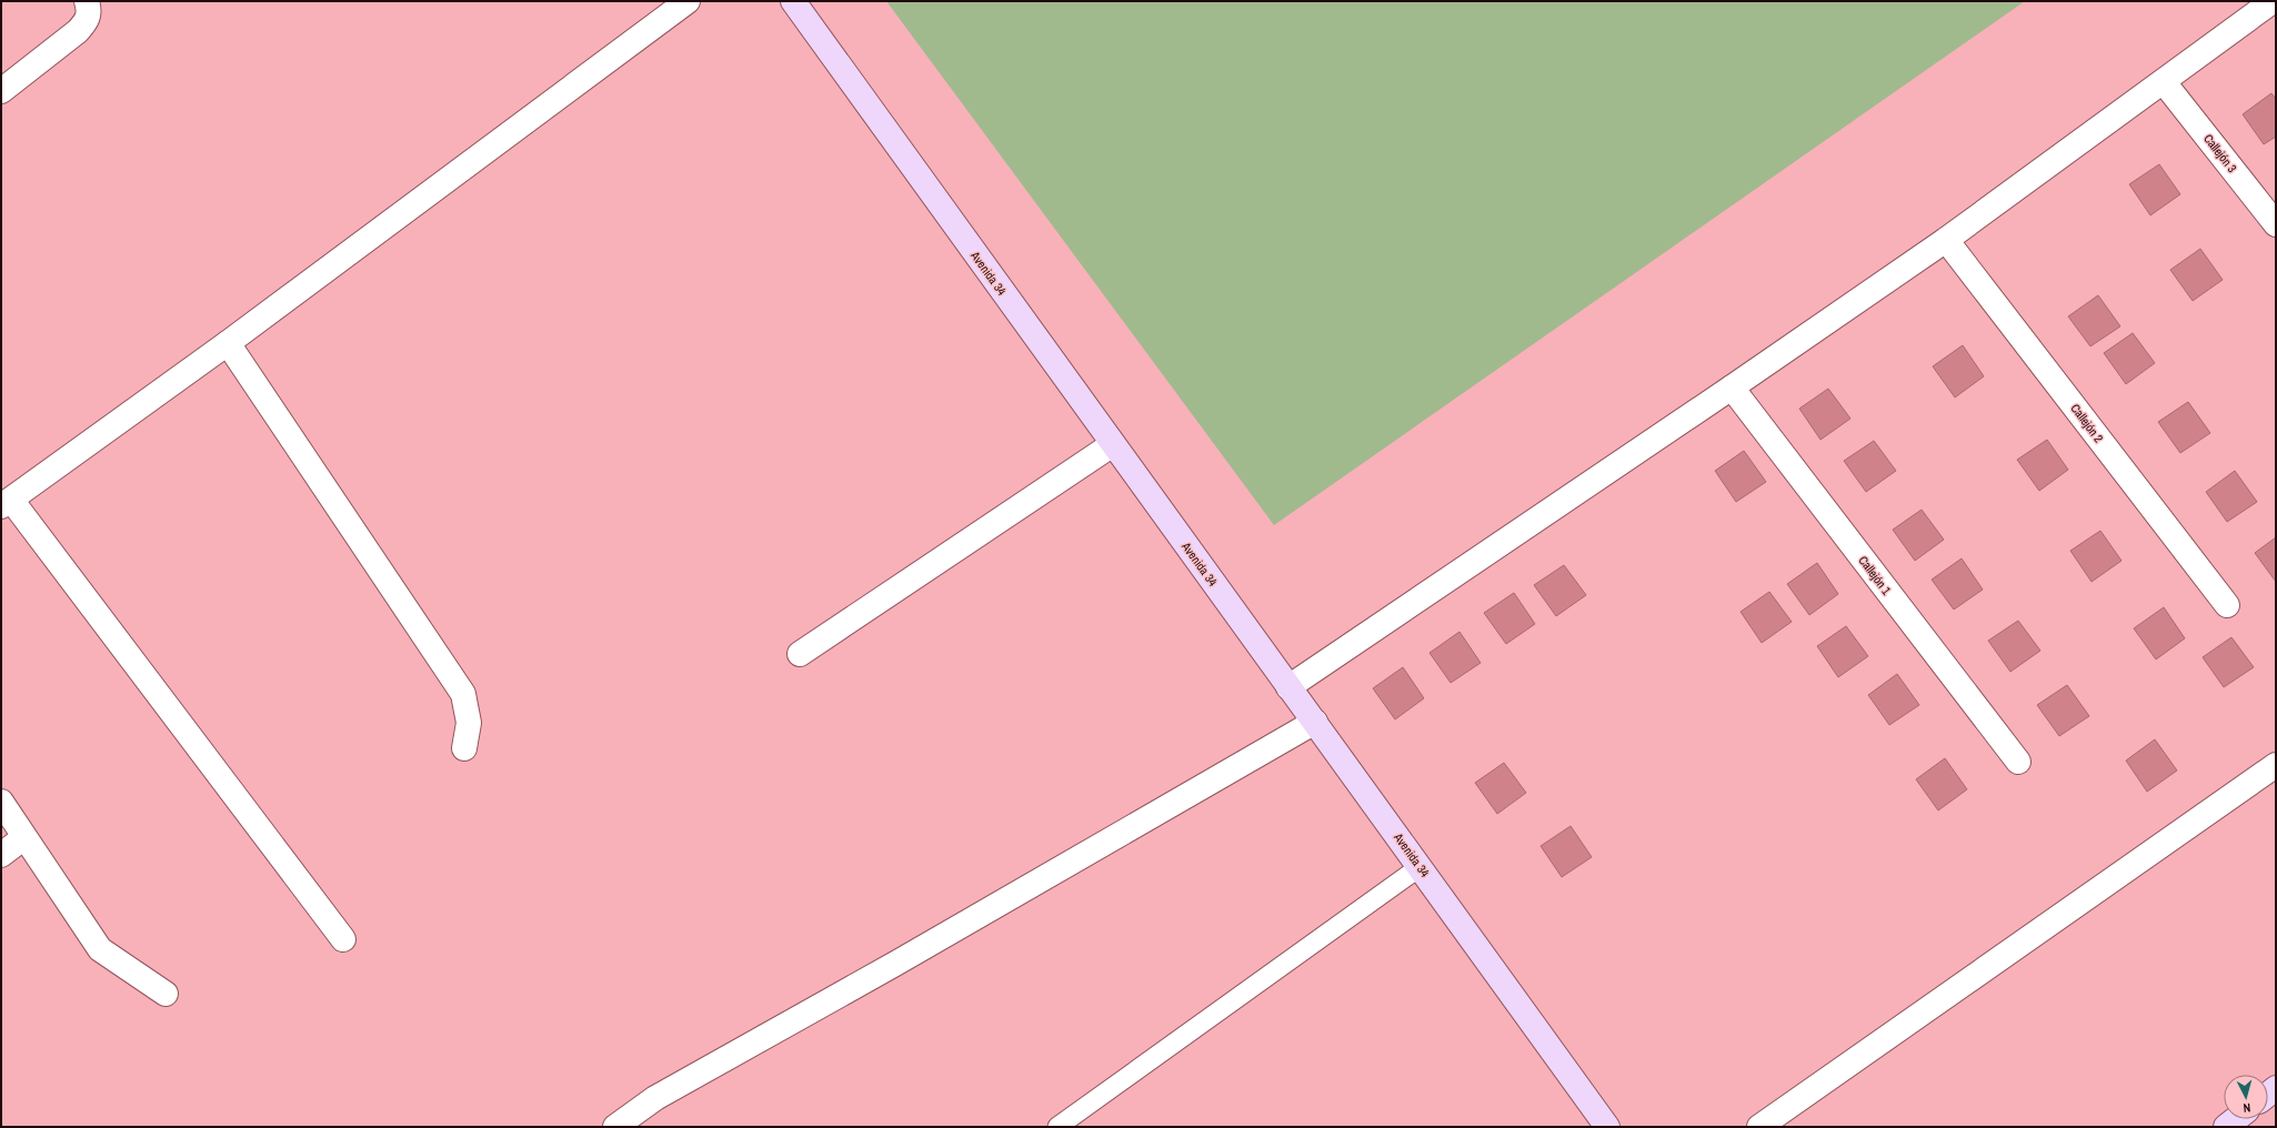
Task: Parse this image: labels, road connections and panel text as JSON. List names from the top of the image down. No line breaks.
{"streets":{"street":["Callejón 3","Avenida 34","Callejón 2","Callejón 1"]},"north":"bottom"}
